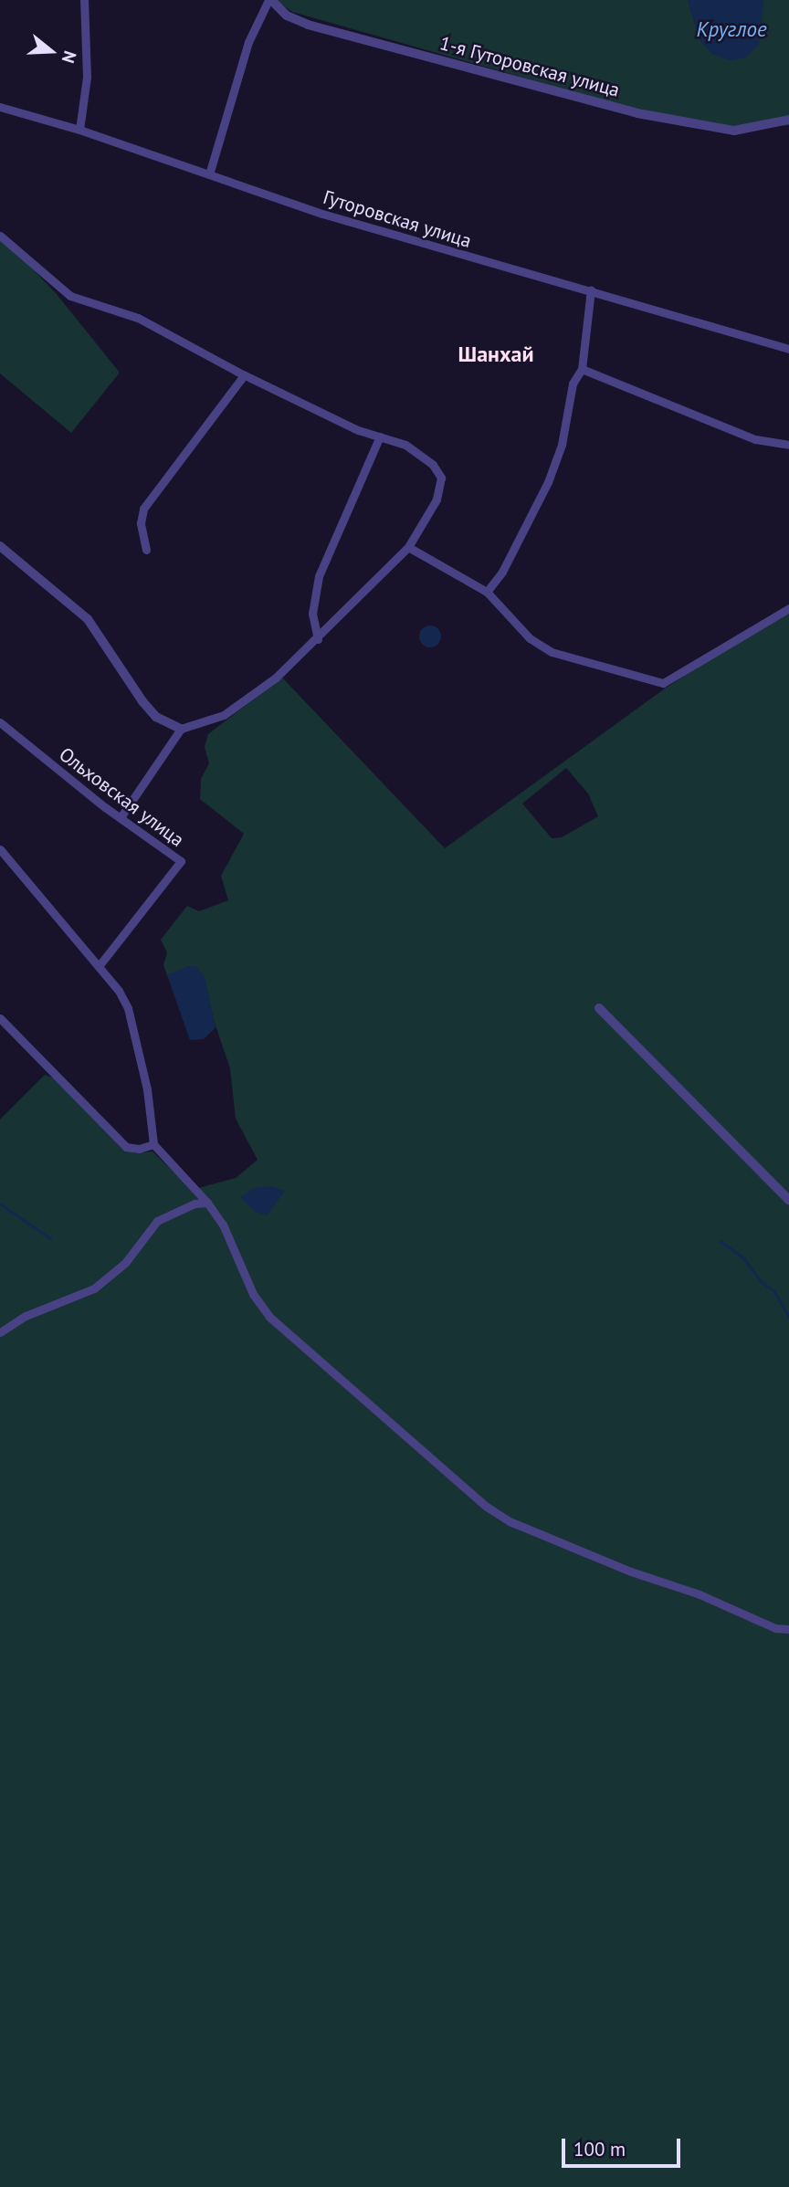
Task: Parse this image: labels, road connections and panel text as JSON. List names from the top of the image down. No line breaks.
{"streets":{"street":["1-я Гуторовская улица","Гуторовская улица","Ольховская улица"]},"districts":["Шанхай"],"water":["Круглое"],"scale_bar":"100 m","north":"right"}
